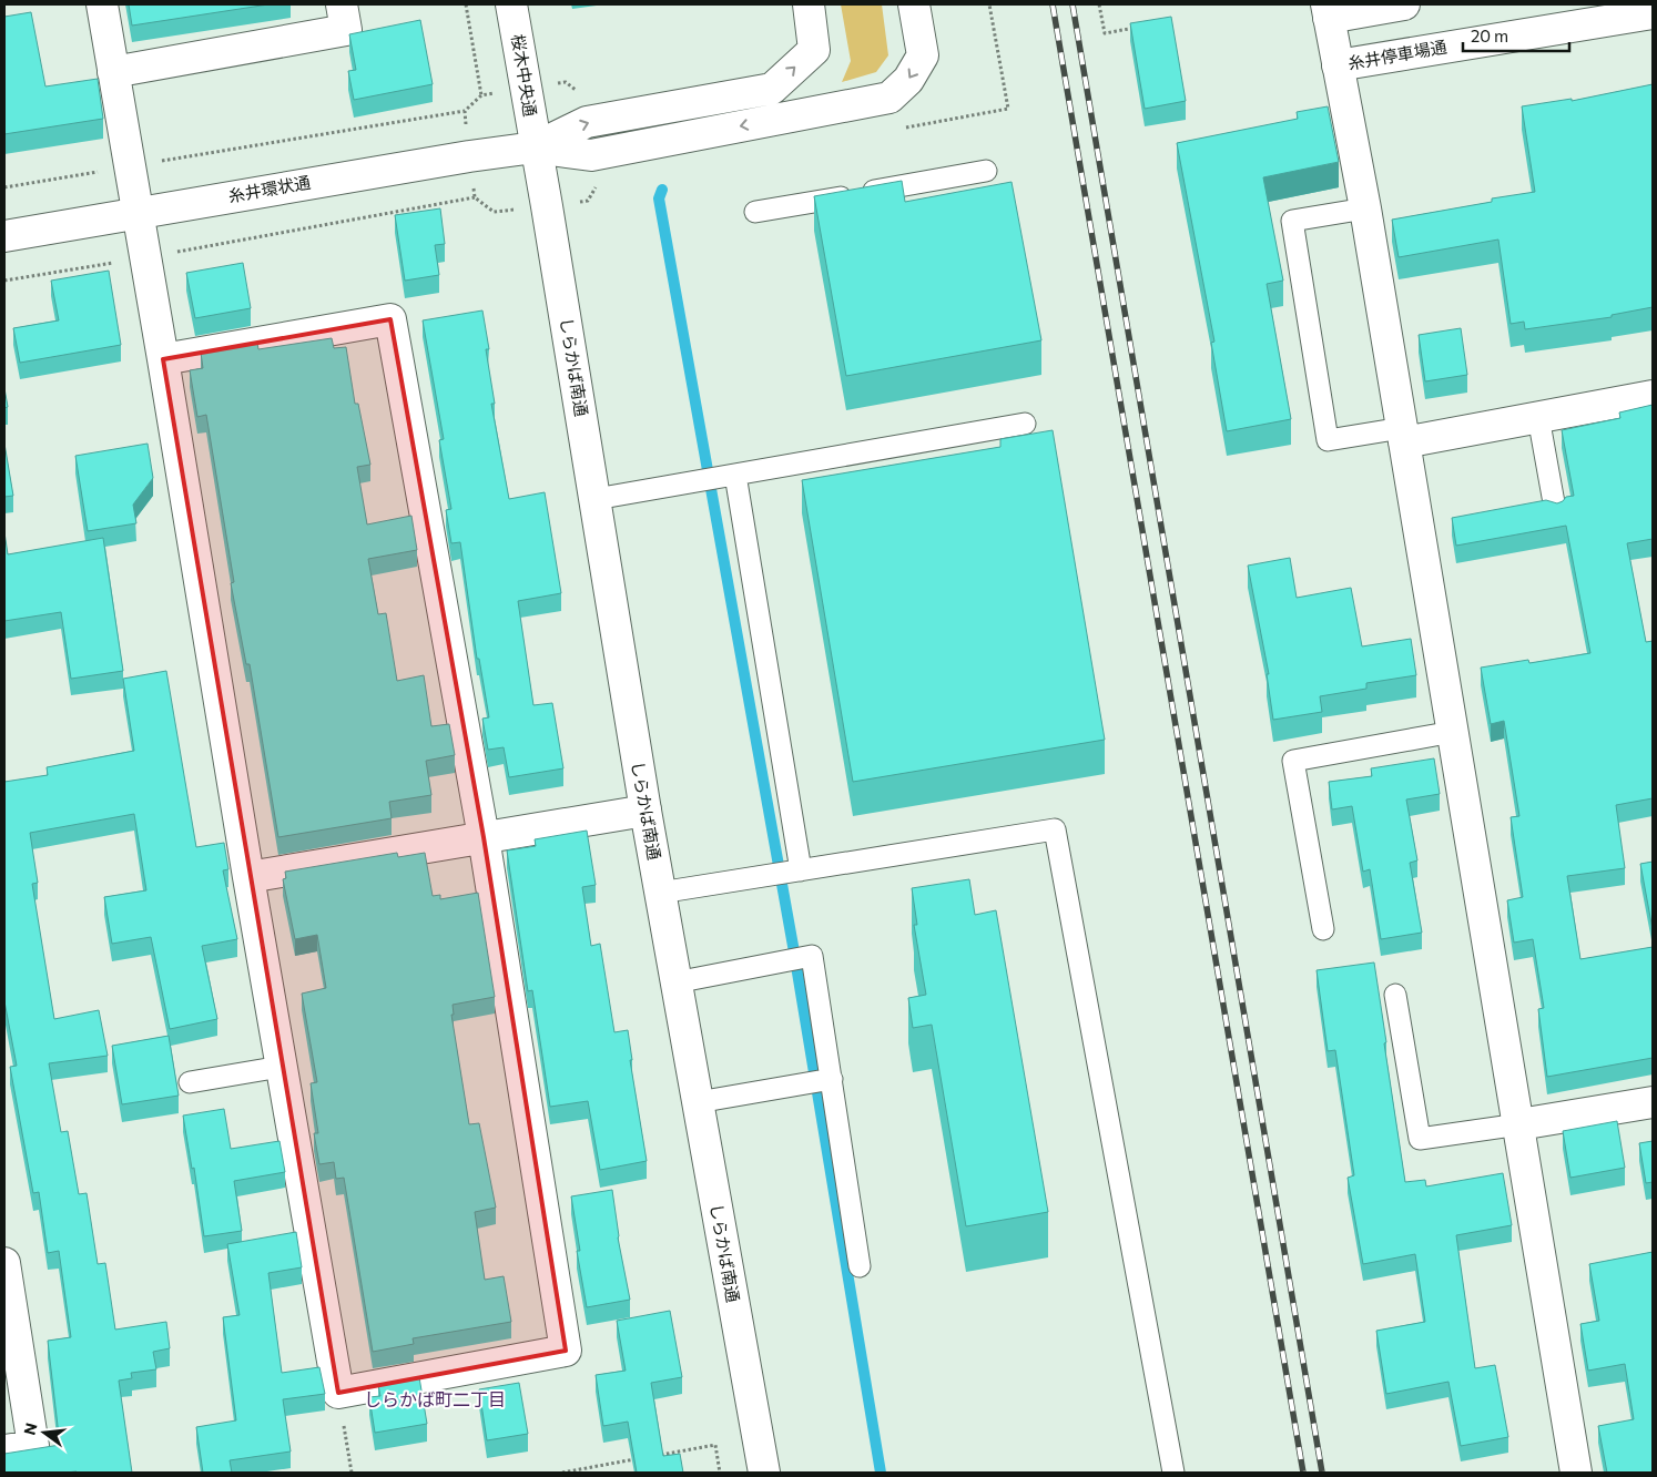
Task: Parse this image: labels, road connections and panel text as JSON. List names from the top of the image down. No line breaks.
{"streets":{"street":["糸井停車場通","桜木中央通","糸井環状通","しらかば南通"]},"crossings":[["桜木中央通","糸井環状通"],["桜木中央通","しらかば南通"],["糸井環状通","しらかば南通"]],"districts":["しらかば町二丁目"],"scale_bar":"20 m","north":"left"}
